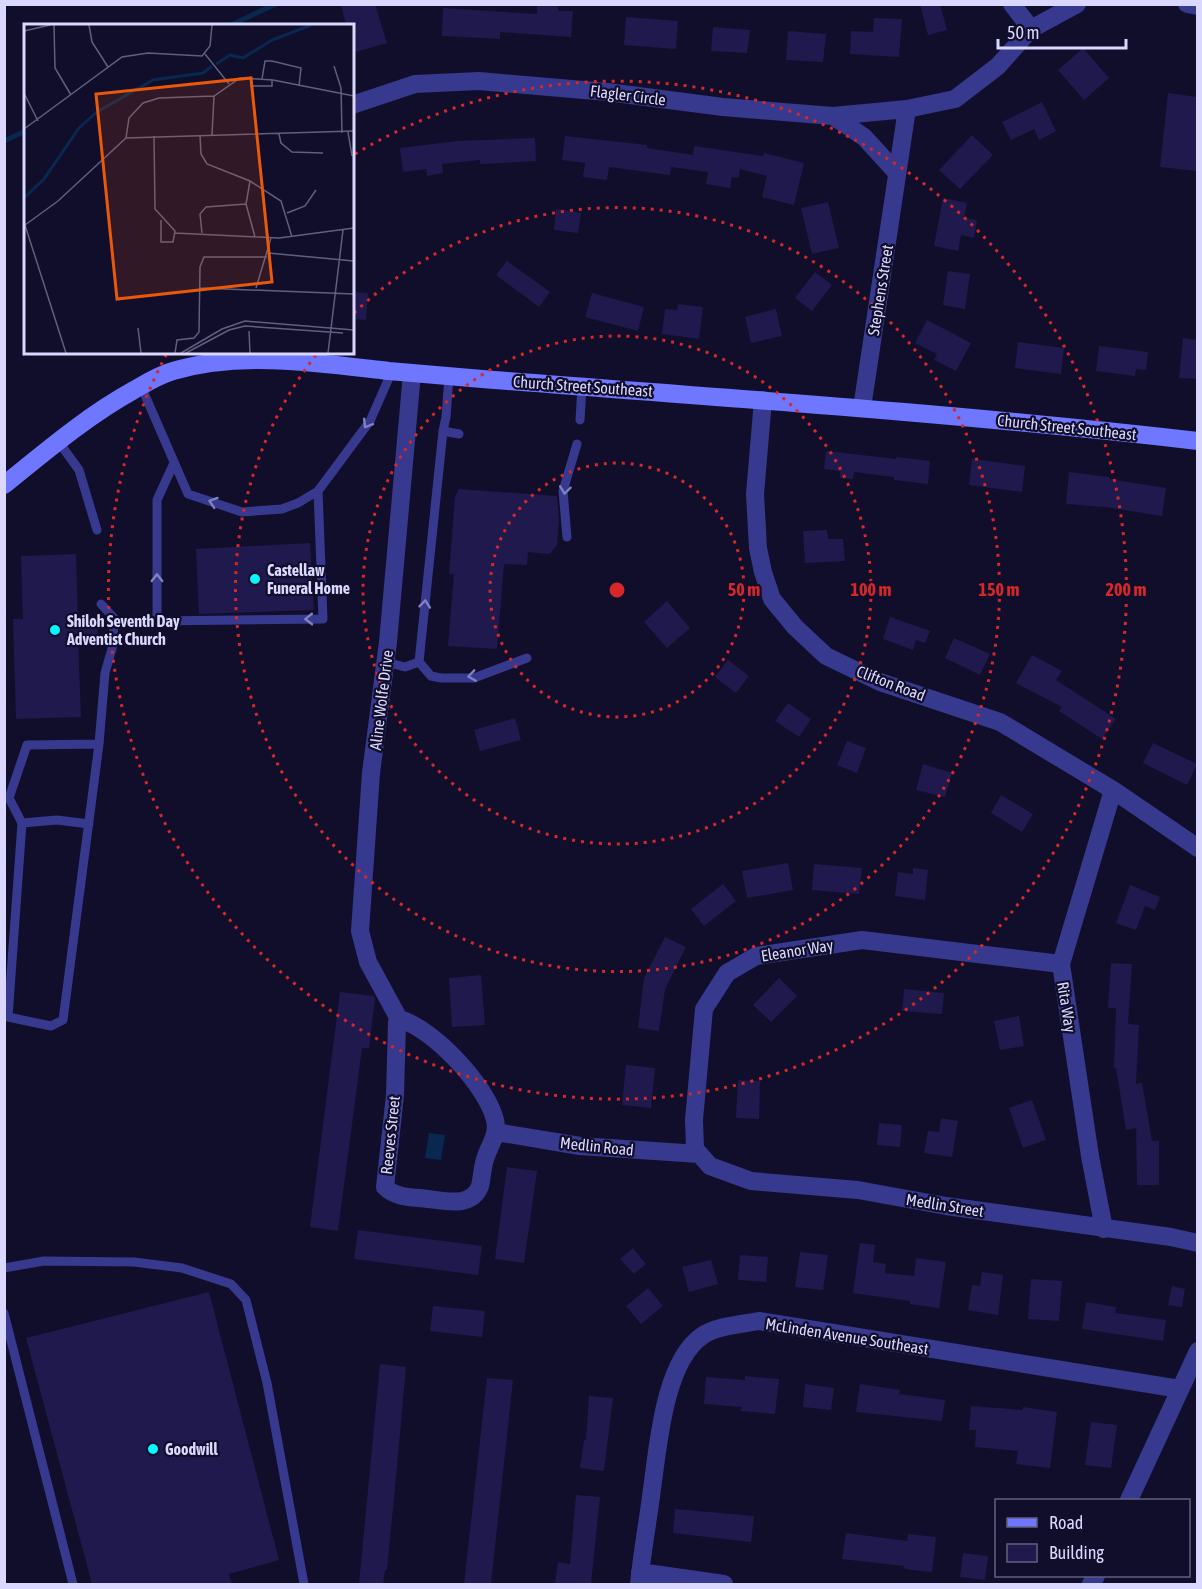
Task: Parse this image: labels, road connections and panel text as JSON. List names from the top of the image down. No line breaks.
{"streets":{"street":["Flagler Circle","Stephens Street","Church Street Southeast","Clifton Road","Aline Wolfe Drive","Eleanor Way","Rita Way","Reeves Street","Medlin Road","Medlin Street","McLinden Avenue Southeast"]},"crossings":[["Flagler Circle","Stephens Street"],["Stephens Street","Church Street Southeast"],["Church Street Southeast","Clifton Road"],["Church Street Southeast","Aline Wolfe Drive"],["Clifton Road","Rita Way"],["Aline Wolfe Drive","Reeves Street"],["Eleanor Way","Rita Way"],["Eleanor Way","Medlin Road"],["Eleanor Way","Medlin Street"],["Rita Way","Medlin Street"],["Reeves Street","Medlin Road"],["Medlin Road","Medlin Street"]],"places":["Castellaw Funeral Home","Shiloh Seventh Day Adventist Church","Goodwill"],"legend":["Road","Building"],"scale_bar":"50 m","rings":["50 m","100 m","150 m","200 m"]}
